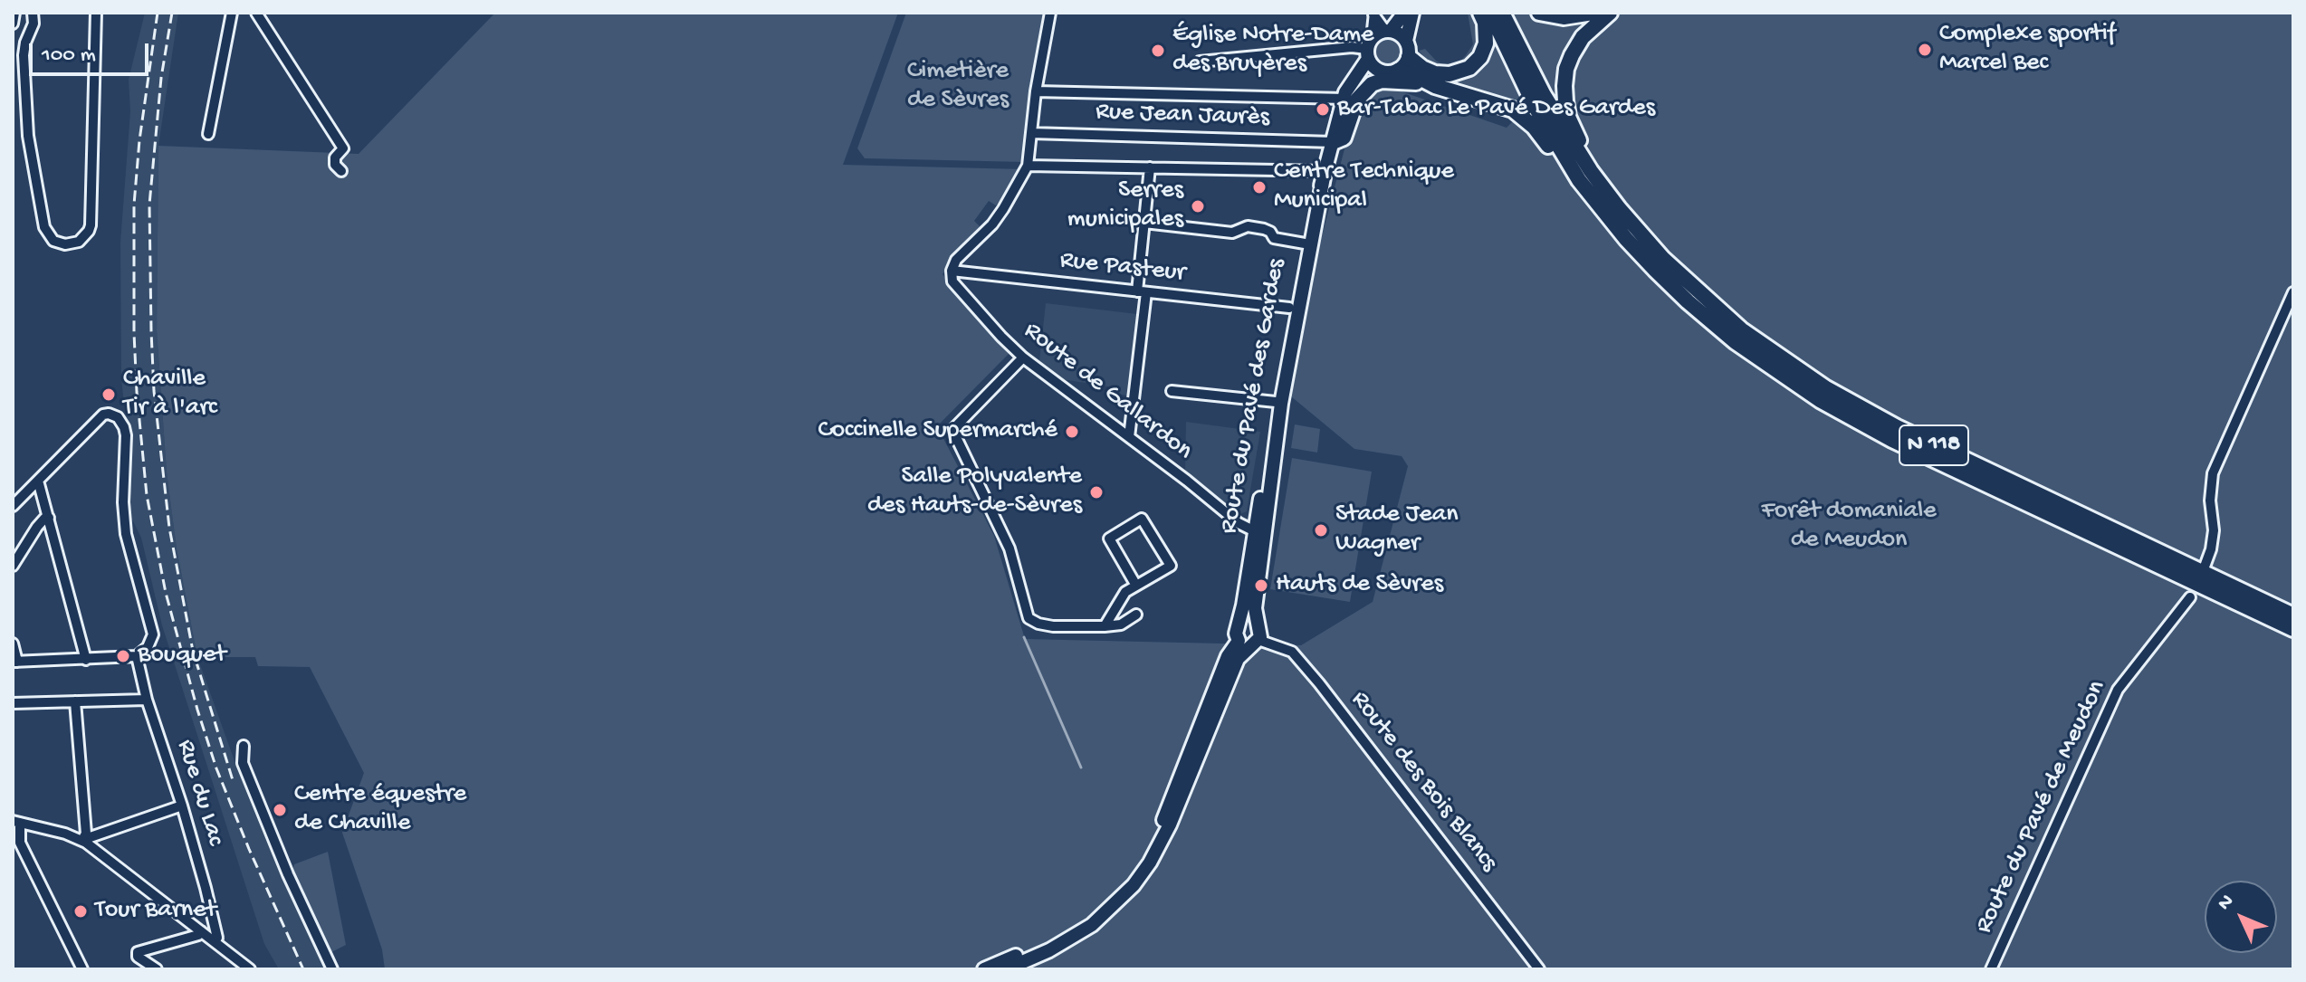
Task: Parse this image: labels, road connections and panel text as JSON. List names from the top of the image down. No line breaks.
{"streets":{"highway":["N 118"],"main road":["Route du Pavé des Gardes"],"street":["Rue Jean Jaurès","Rue Pasteur","Route de Gallardon","Route des Bois Blancs","Rue du Lac","Route du Pavé de Meudon"]},"crossings":[["Rue Jean Jaurès","Route du Pavé des Gardes"],["Rue Pasteur","Route de Gallardon"],["Rue Pasteur","Route du Pavé des Gardes"],["Route de Gallardon","Route du Pavé des Gardes"],["Route du Pavé des Gardes","Route des Bois Blancs"]],"parks":["Cimetière de Sèvres","Forêt domaniale de Meudon"],"places":["Complexe sportif Marcel Bec","Église Notre-Dame des Bruyères","Bar-Tabac Le Pavé Des Gardes","Centre Technique Municipal","Serres municipales","Chaville Tir à l'arc","Coccinelle Supermarché","Salle Polyvalente des Hauts-de-Sèvres","Stade Jean Wagner","Hauts de Sèvres","Bouquet","Centre équestre de Chaville","Tour Barnet"],"scale_bar":"100 m","north":"top left"}
